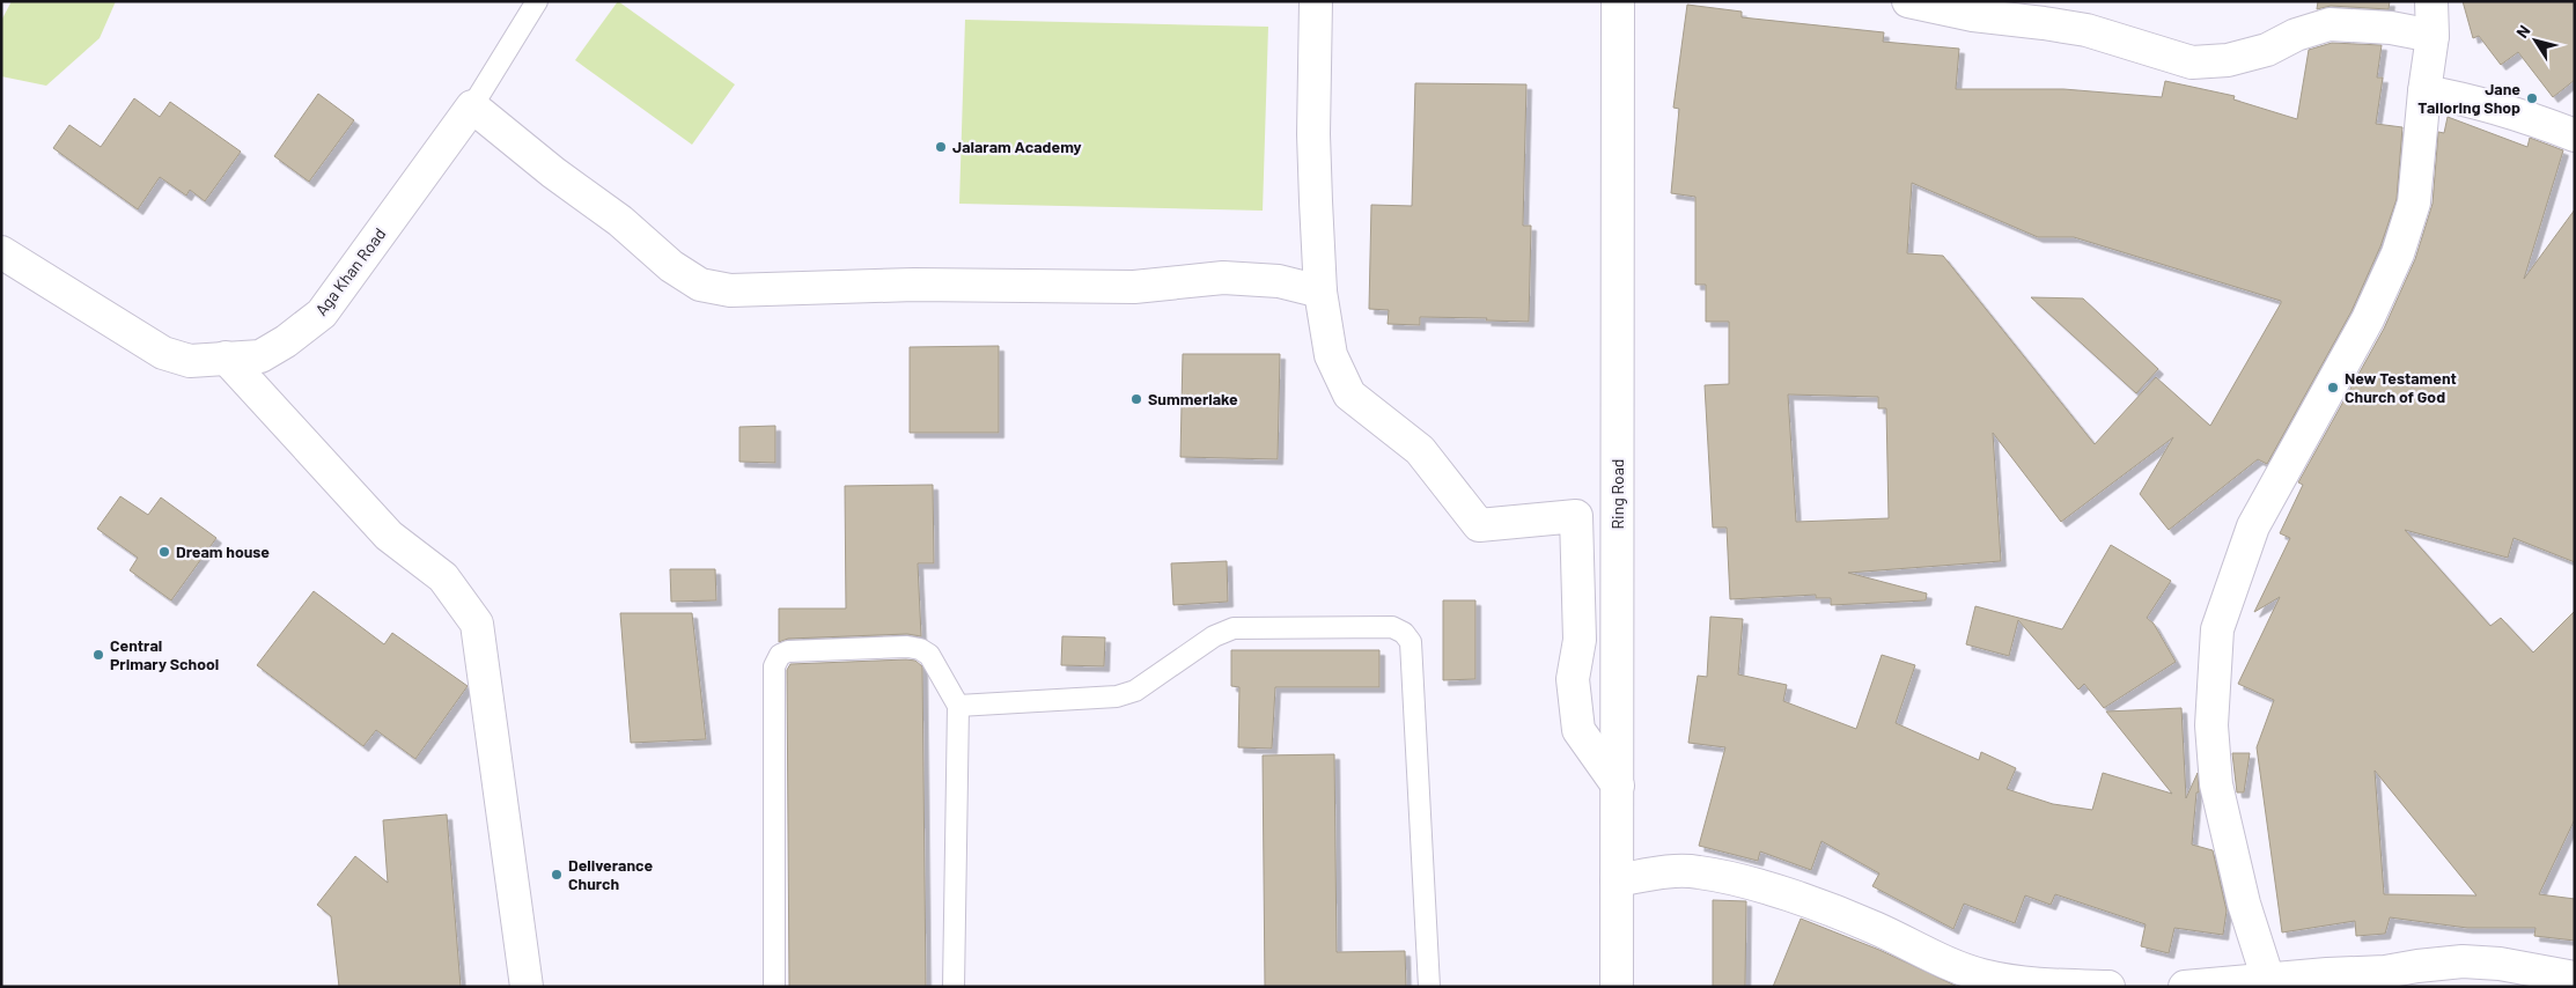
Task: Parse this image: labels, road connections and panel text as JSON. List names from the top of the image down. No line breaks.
{"streets":{"street":["Aga Khan Road","Ring Road"]},"places":["Jane Tailoring Shop","Jalaram Academy","New Testament Church of God","Summerlake","Dream house","Central Primary School","Deliverance Church"],"north":"top left"}
